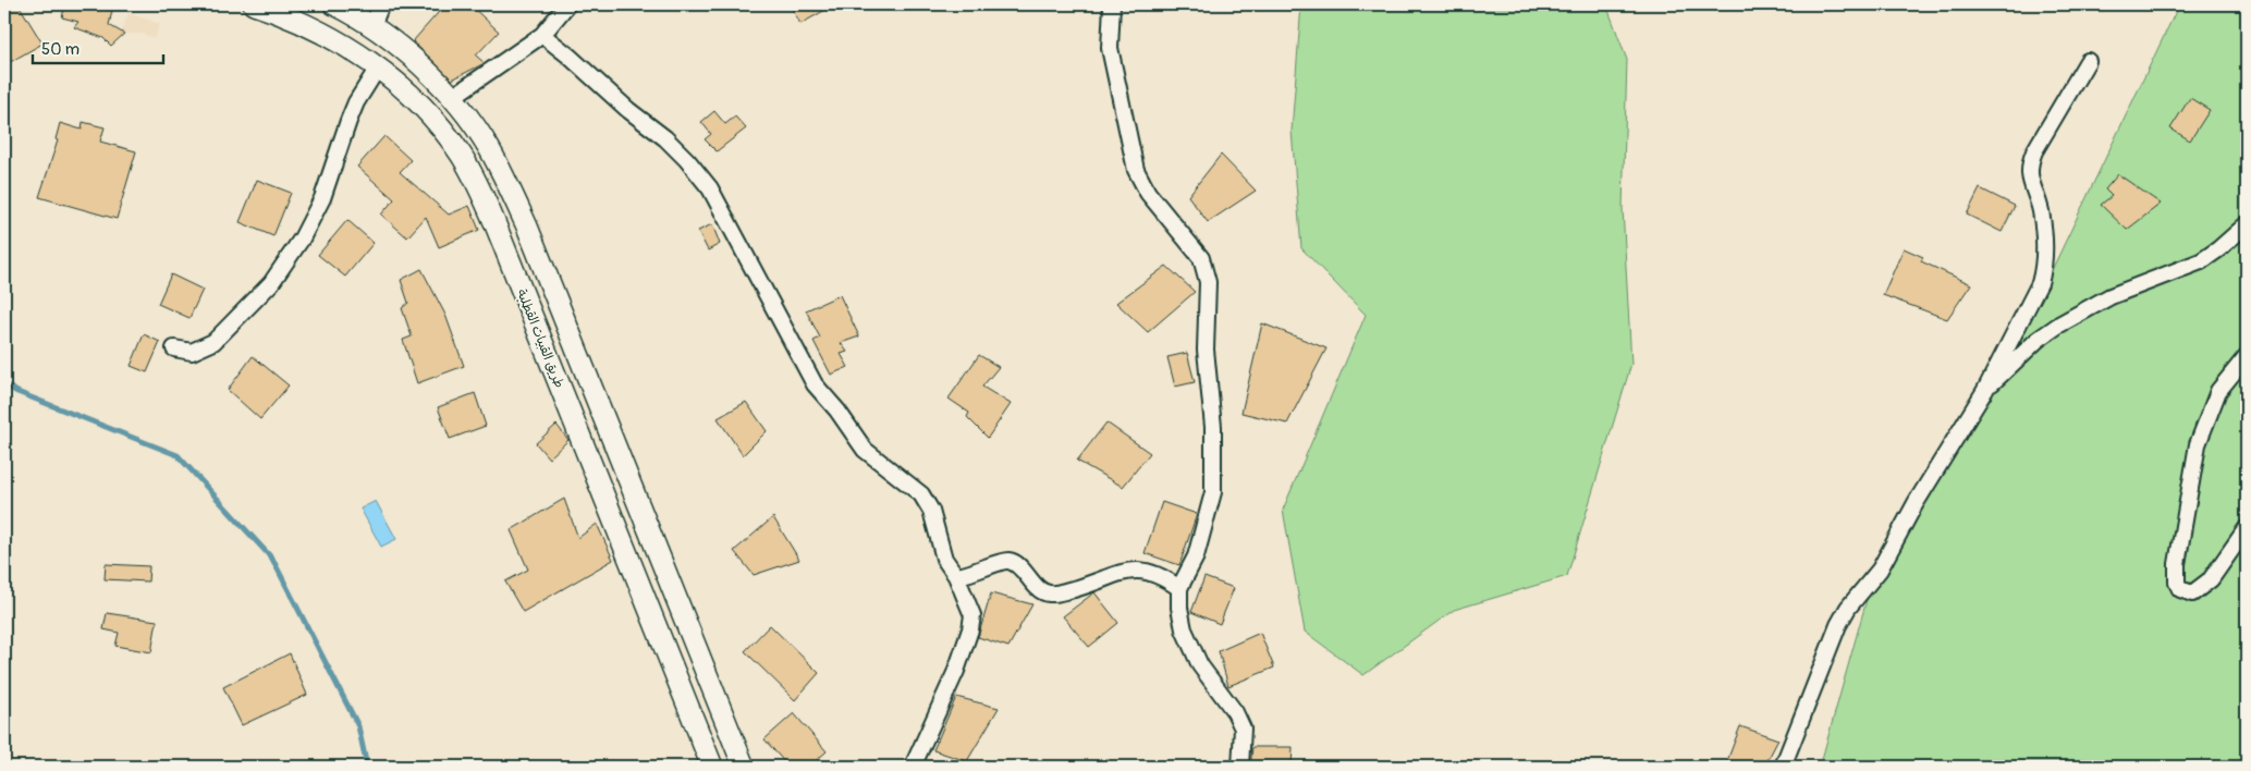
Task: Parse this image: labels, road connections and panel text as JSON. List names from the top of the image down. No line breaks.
{"streets":{"main road":["طريق القبيات القطلبة"]},"scale_bar":"50 m"}
